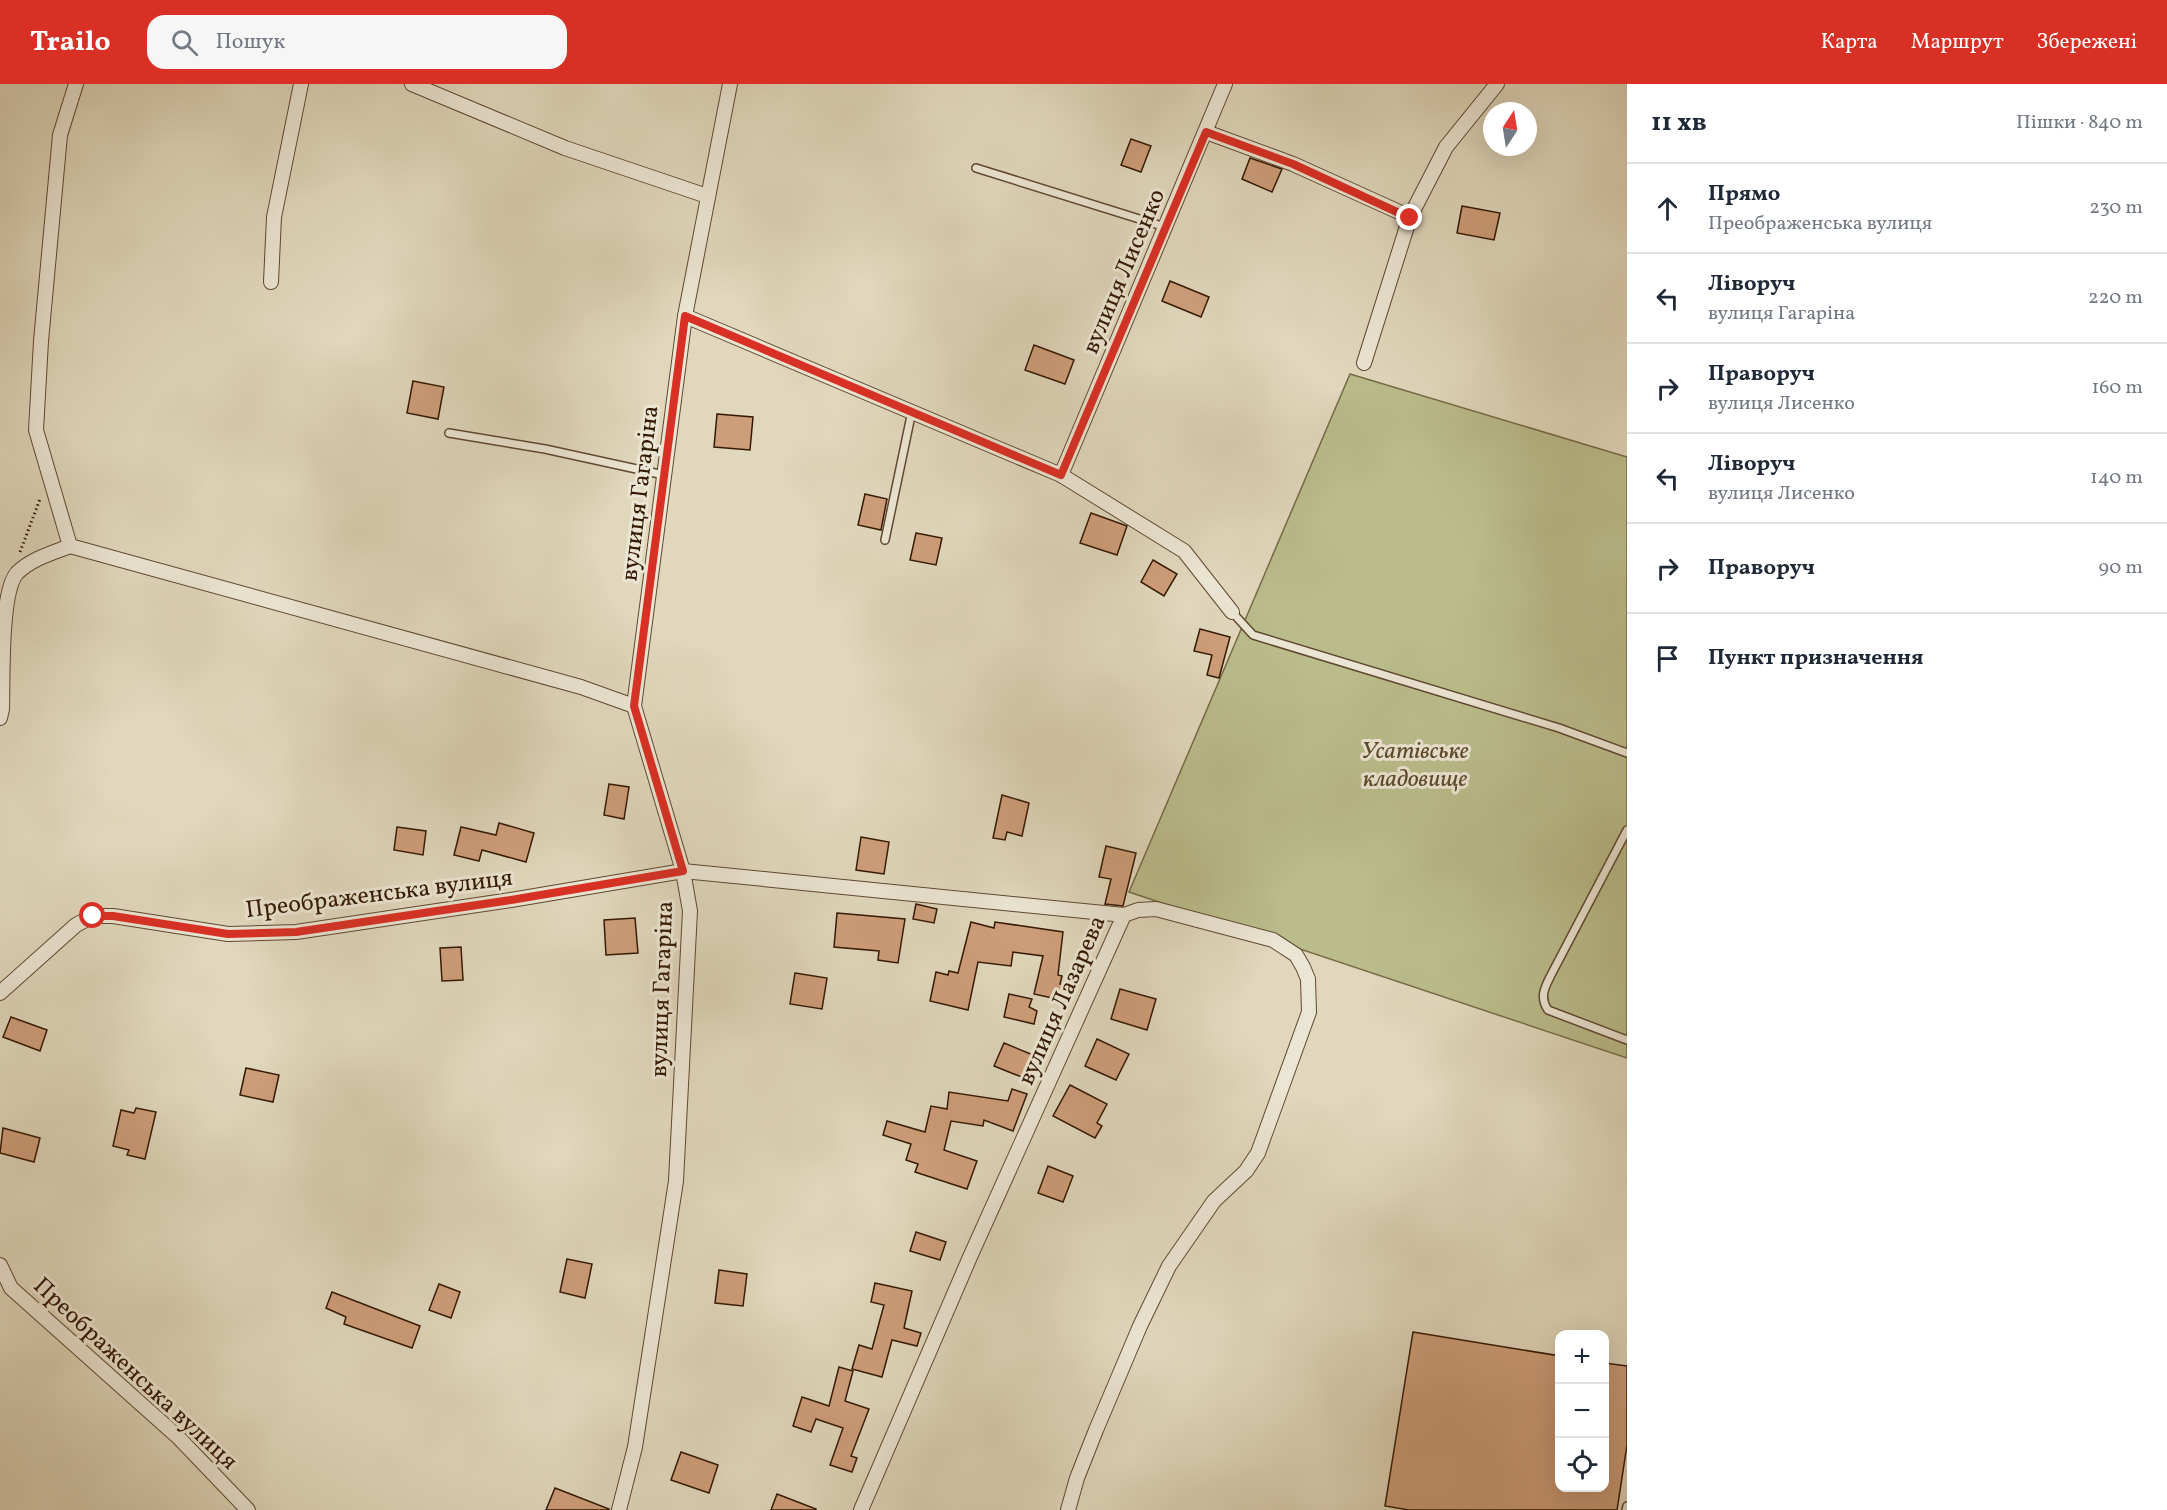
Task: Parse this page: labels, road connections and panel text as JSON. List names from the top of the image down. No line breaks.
{"streets":{"street":["вулиця Лисенко","вулиця Гагаріна","Преображенська вулиця","вулиця Лазарева"]},"crossings":[["вулиця Гагаріна","Преображенська вулиця"],["вулиця Гагаріна","вулиця Лазарева"],["Преображенська вулиця","вулиця Лазарева"]],"parks":["Усатівське кладовище"],"north":"top","page":{"header":"Trailo","search":"Пошук","nav":["Карта","Маршрут","Збережені"],"heading":["11 хв","Пішки · 840 m"],"list":[["Прямо","Преображенська вулиця","230 m"],["Ліворуч","вулиця Гагаріна","220 m"],["Праворуч","вулиця Лисенко","160 m"],["Ліворуч","вулиця Лисенко","140 m"],["Праворуч","90 m"],"Пункт призначення"],"map_buttons":["+","−"]}}
